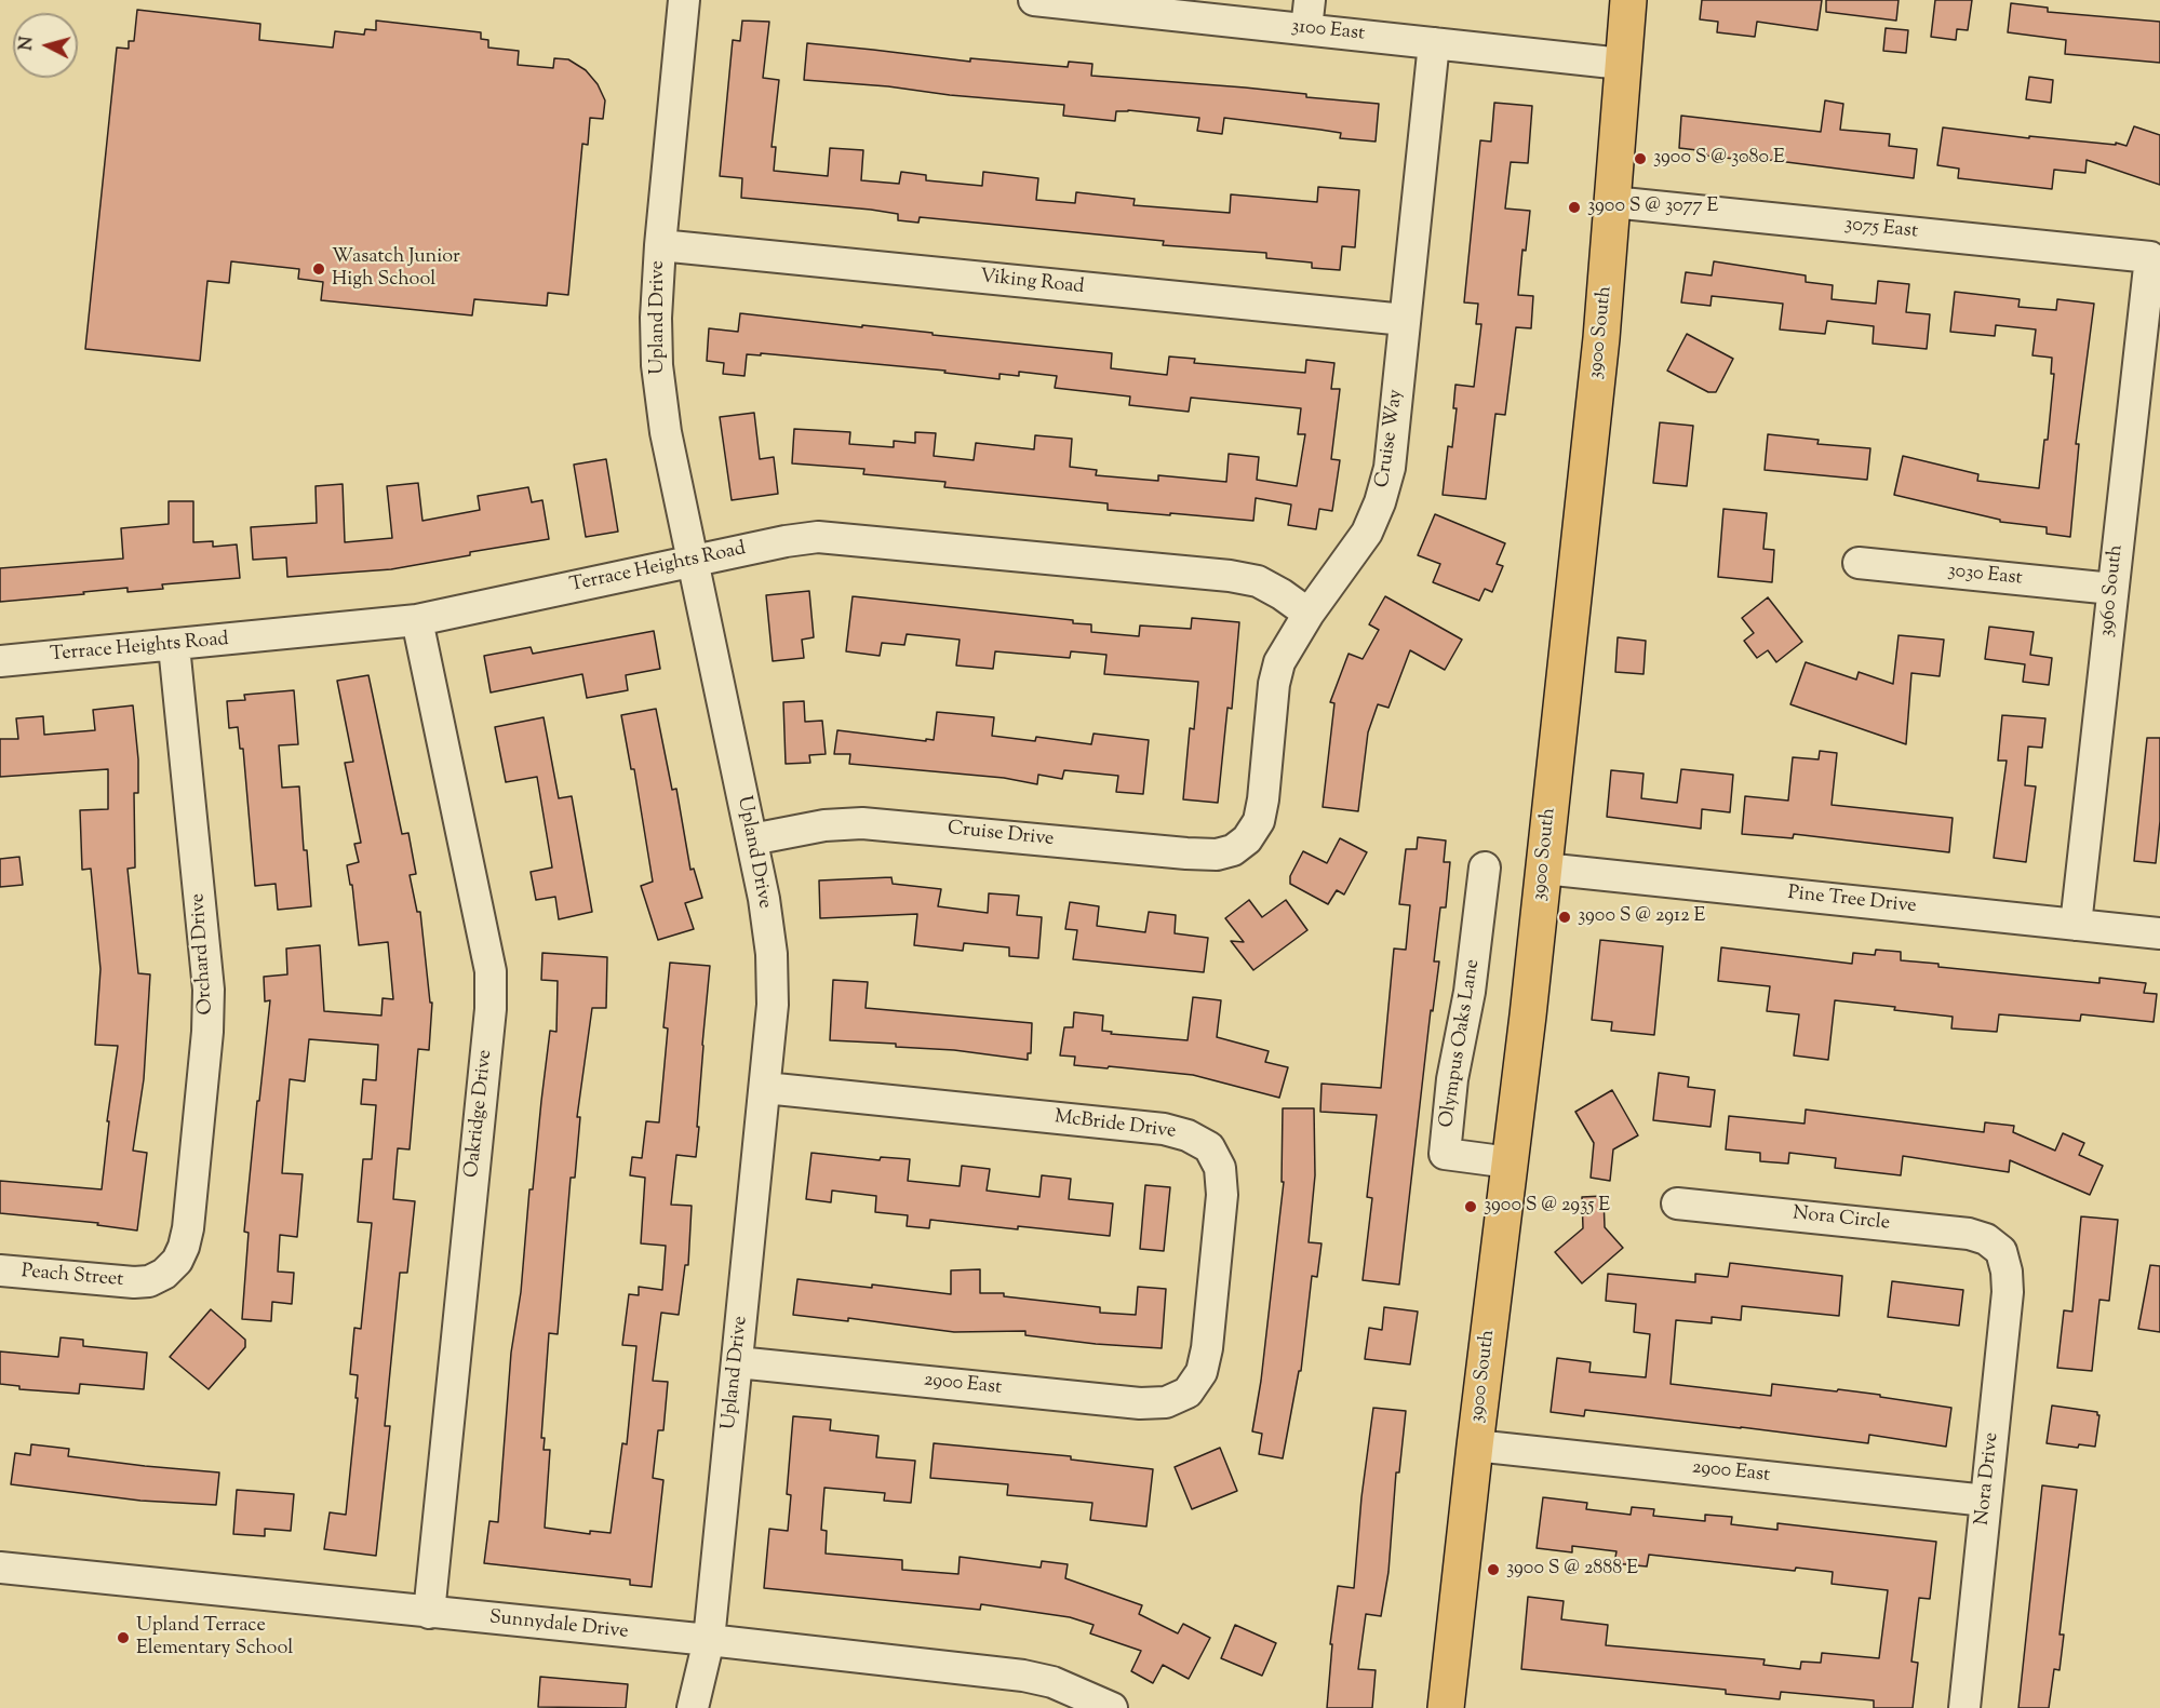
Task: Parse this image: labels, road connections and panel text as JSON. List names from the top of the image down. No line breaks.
{"streets":{"main road":["3900 South"],"street":["3100 East","3075 East","Viking Road","Upland Drive","Cruise Way","Terrace Heights Road","3030 East","3960 South","Cruise Drive","Pine Tree Drive","Orchard Drive","Olympus Oaks Lane","Oakridge Drive","McBride Drive","Nora Circle","Peach Street","2900 East","Nora Drive","Sunnydale Drive"]},"crossings":[["3100 East","3900 South"],["3100 East","Cruise Way"],["3075 East","3900 South"],["3075 East","3960 South"],["Viking Road","Upland Drive"],["Viking Road","Cruise Way"],["Upland Drive","Terrace Heights Road"],["Upland Drive","Cruise Drive"],["Upland Drive","McBride Drive"],["Upland Drive","2900 East"],["Upland Drive","Sunnydale Drive"],["3900 South","Pine Tree Drive"],["3900 South","Olympus Oaks Lane"],["3900 South","2900 East"],["Cruise Way","Terrace Heights Road"],["Cruise Way","Cruise Drive"],["Terrace Heights Road","Orchard Drive"],["Terrace Heights Road","Oakridge Drive"],["3030 East","3960 South"],["3960 South","Pine Tree Drive"],["Orchard Drive","Peach Street"],["Oakridge Drive","Sunnydale Drive"],["McBride Drive","2900 East"],["Nora Circle","Nora Drive"],["2900 East","Nora Drive"]],"places":["3900 S @ 3080 E","3900 S @ 3077 E","Wasatch Junior High School","3900 S @ 2912 E","3900 S @ 2935 E","3900 S @ 2888 E","Upland Terrace Elementary School"],"north":"left"}
